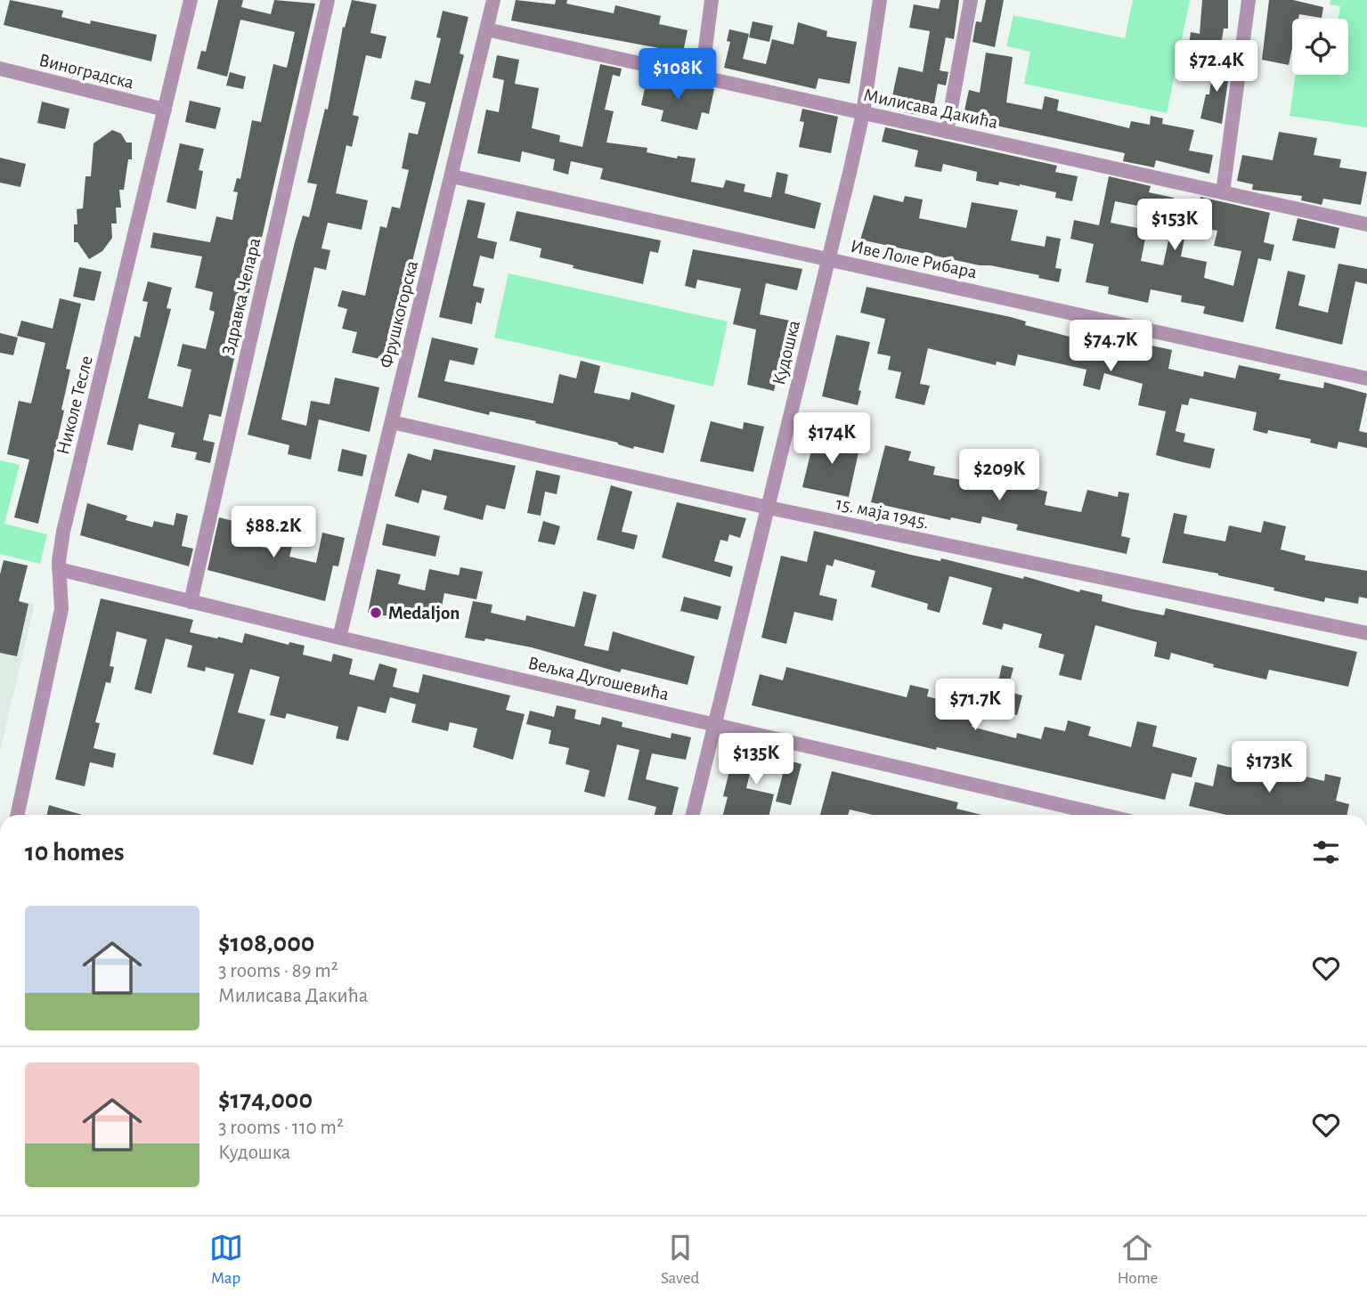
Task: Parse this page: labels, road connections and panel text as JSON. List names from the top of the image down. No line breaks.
{"streets":{"street":["Виноградска","Милисава Дакића","Иве Лоле Рибара","Здравка Челара","Фрушкогорска","Кудошка","Николе Тесле","15. маја 1945.","Вељка Дугошевића"]},"crossings":[["Виноградска","Николе Тесле"],["Милисава Дакића","Фрушкогорска"],["Милисава Дакића","Кудошка"],["Иве Лоле Рибара","Фрушкогорска"],["Иве Лоле Рибара","Кудошка"],["Здравка Челара","Вељка Дугошевића"],["Фрушкогорска","15. маја 1945."],["Фрушкогорска","Вељка Дугошевића"],["Кудошка","15. маја 1945."],["Кудошка","Вељка Дугошевића"],["Николе Тесле","Вељка Дугошевића"]],"places":["Medaljon"],"page":{"price":["$72.4K","$108K","$153K","$74.7K","$174K","$209K","$88.2K","$71.7K","$135K","$173K"],"heading":"10 homes","list":[{"name":"$108,000","note":"3 rooms · 89 m² · Милисава Дакића"},{"name":"$174,000","note":"3 rooms · 110 m² · Кудошка"}],"tabs":["Map","Saved","Home"]}}
